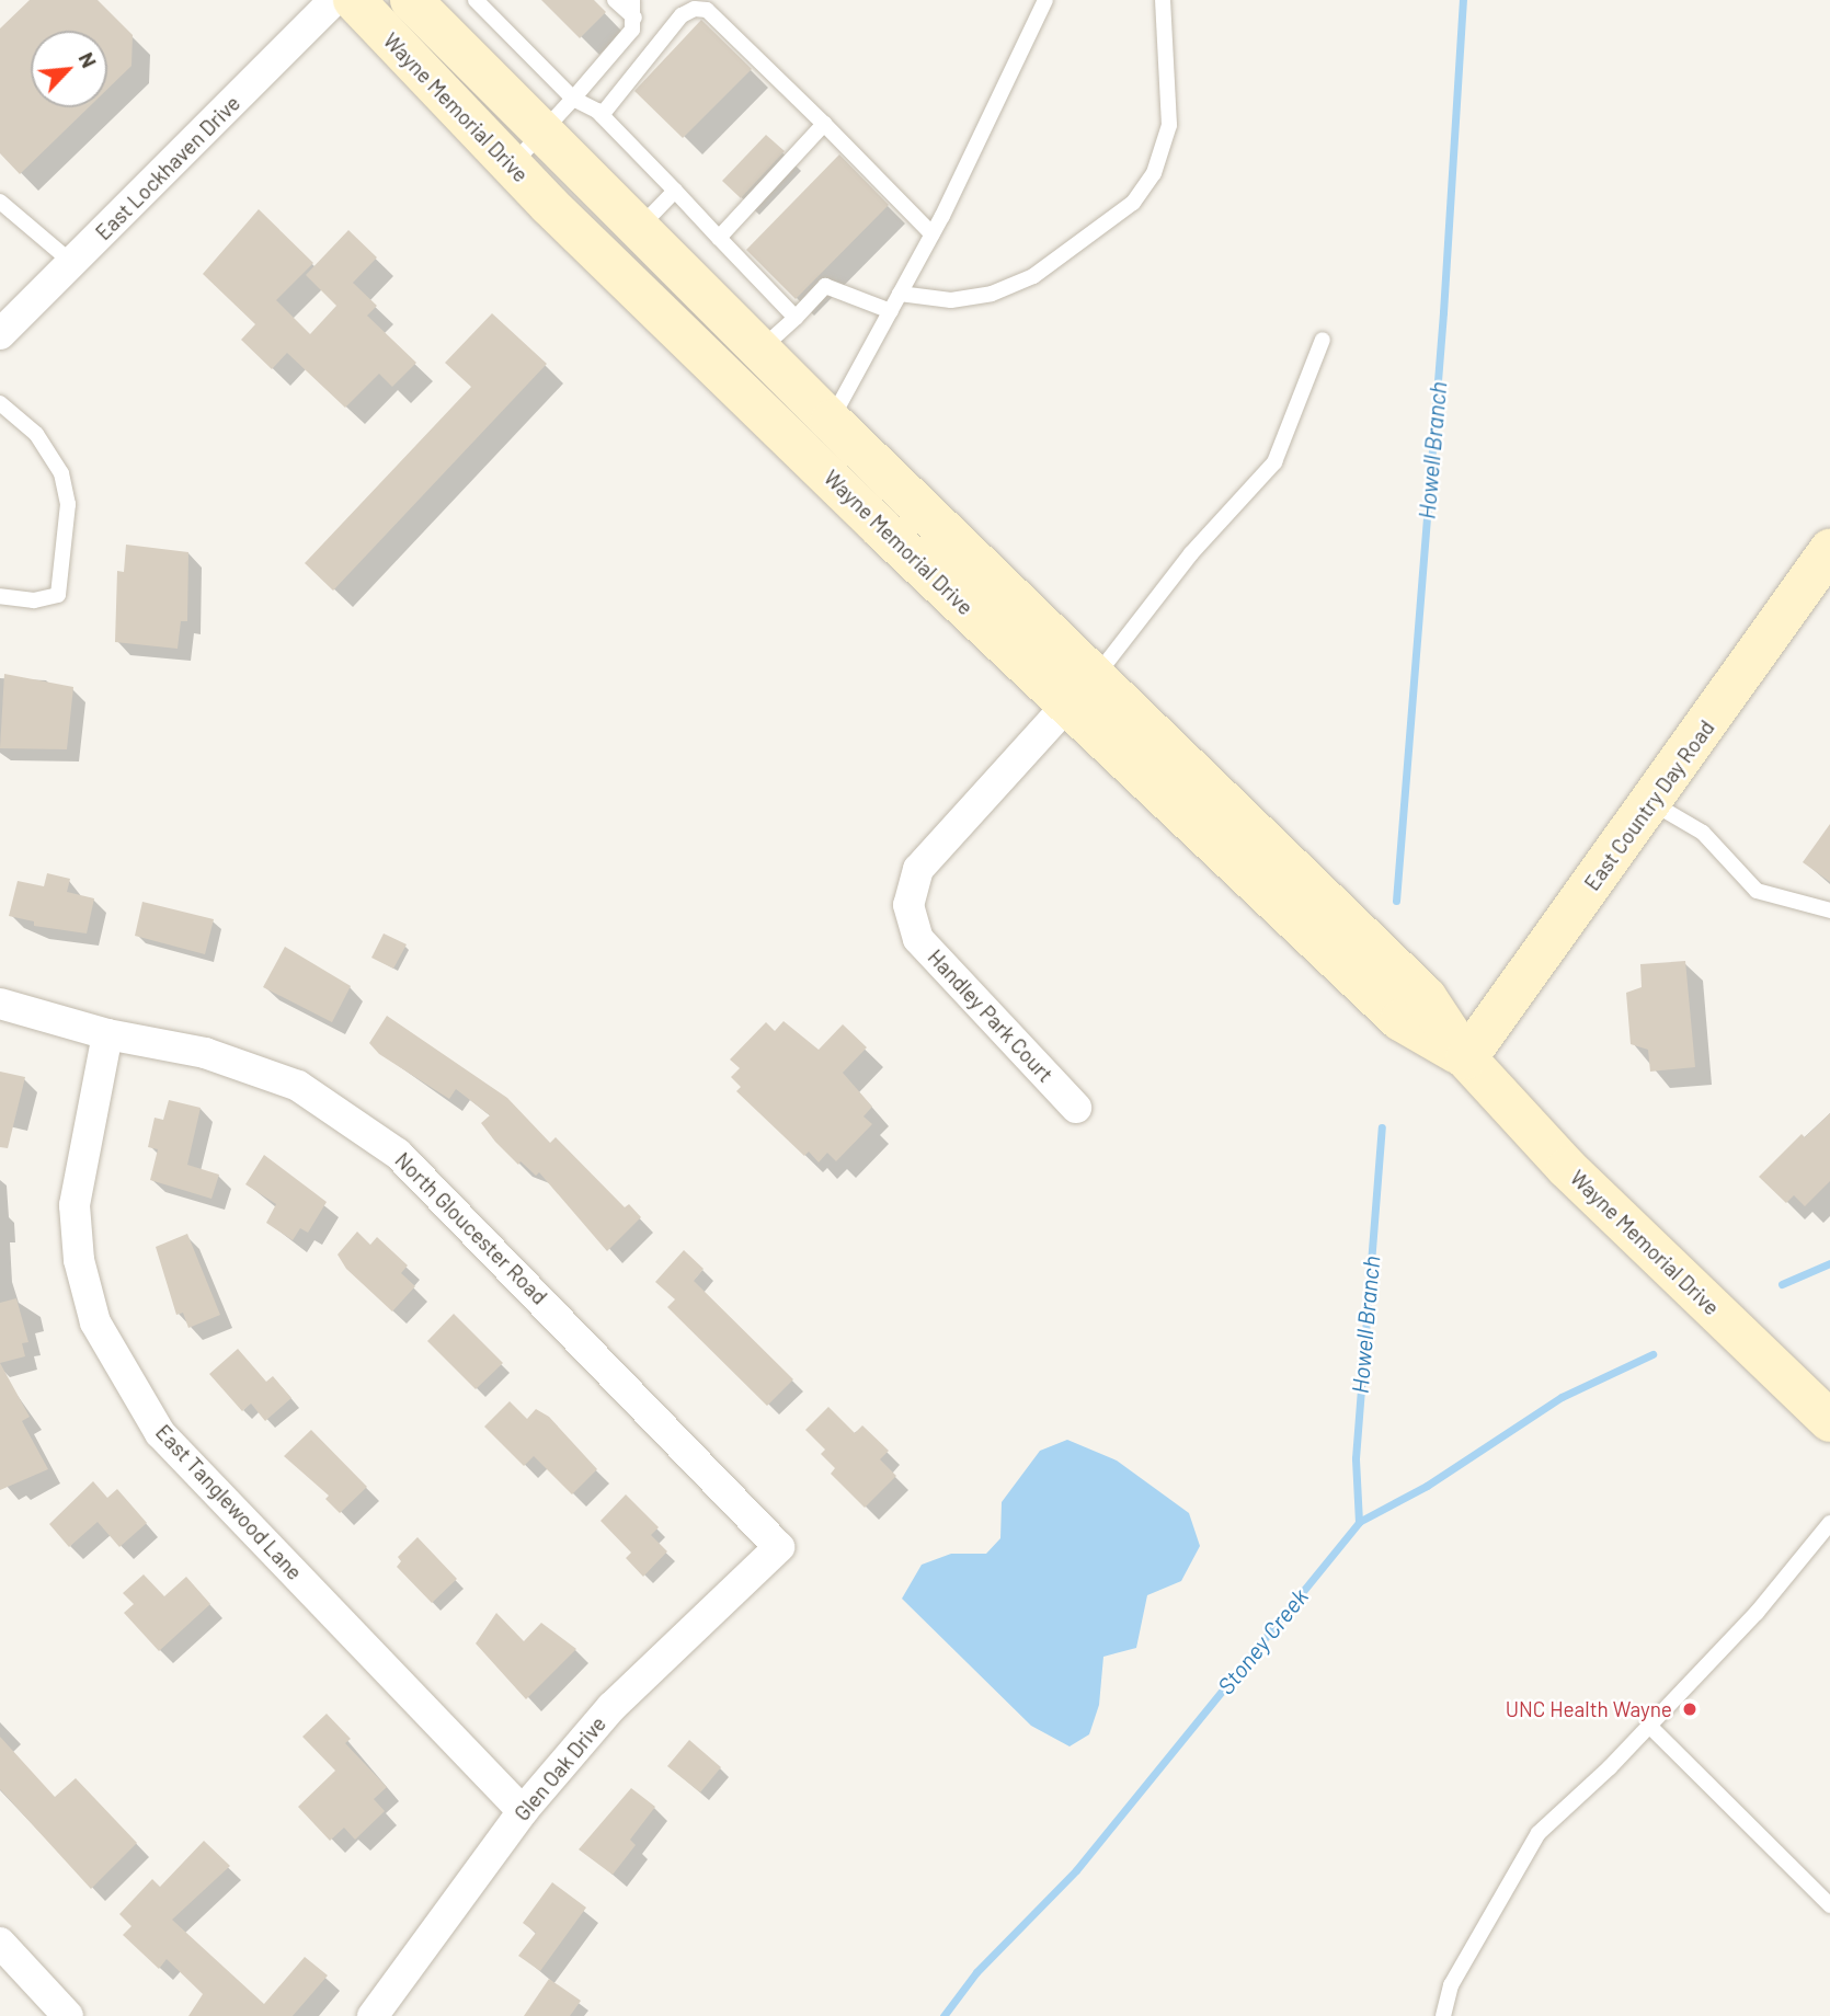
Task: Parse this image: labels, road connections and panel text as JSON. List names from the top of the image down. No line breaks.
{"streets":{"main road":["Wayne Memorial Drive","East Country Day Road"],"street":["East Lockhaven Drive","Handley Park Court","North Gloucester Road","East Tanglewood Lane","Glen Oak Drive"]},"crossings":[["Wayne Memorial Drive","East Country Day Road"],["Wayne Memorial Drive","Handley Park Court"],["North Gloucester Road","East Tanglewood Lane"],["North Gloucester Road","Glen Oak Drive"],["East Tanglewood Lane","Glen Oak Drive"]],"water":["Howell Branch","Stoney Creek"],"places":["UNC Health Wayne"],"north":"top right"}
